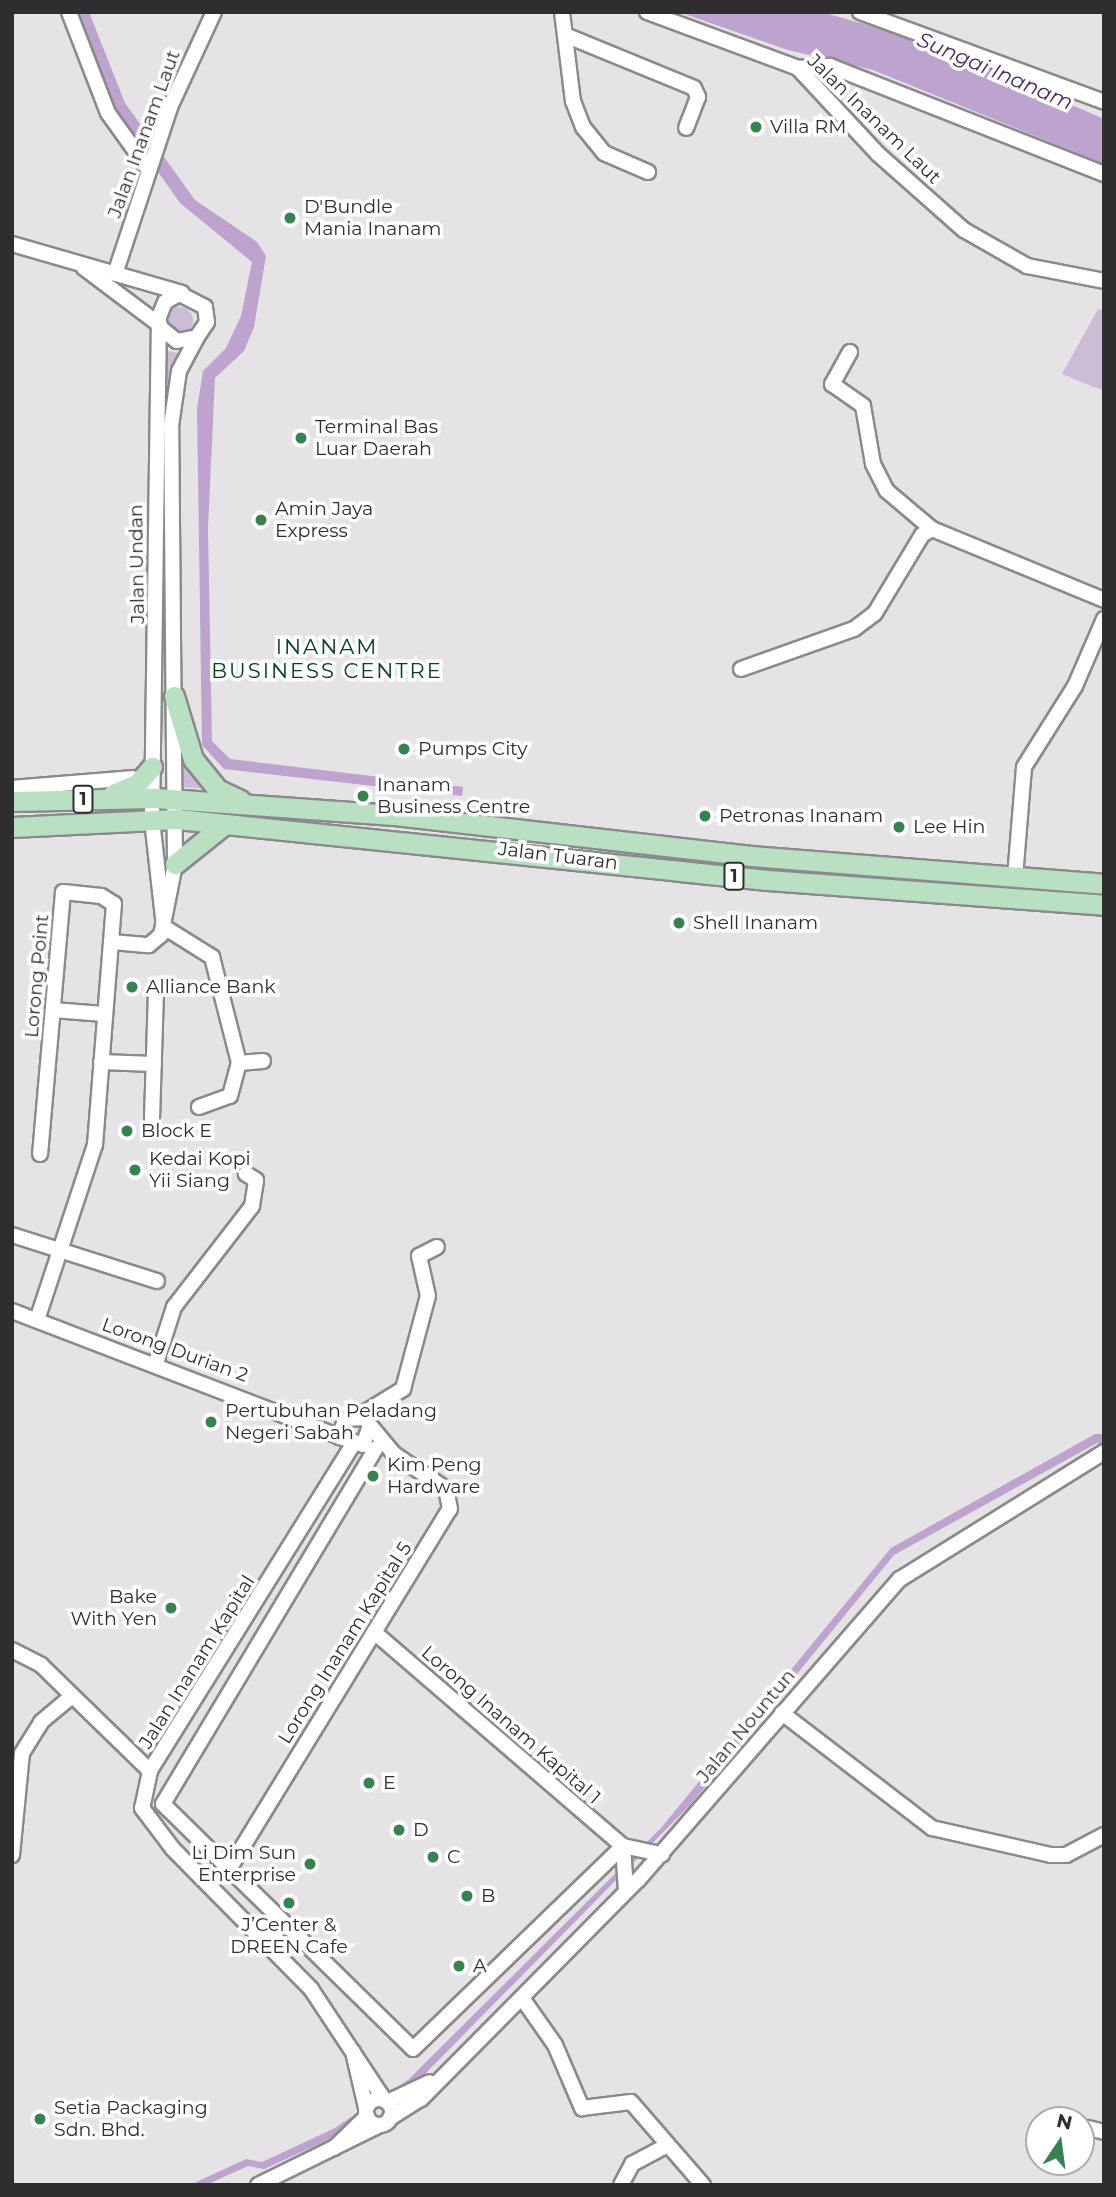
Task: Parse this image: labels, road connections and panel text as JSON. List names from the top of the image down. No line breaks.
{"streets":{"main road":["1","Jalan Tuaran"],"street":["Jalan Inanam Laut","Jalan Undan","Lorong Point","Lorong Durian 2","Lorong Inanam Kapital 5","Jalan Inanam Kapital","Lorong Inanam Kapital 1","Jalan Nountun"]},"crossings":[["Jalan Undan","Jalan Tuaran"],["Lorong Durian 2","Lorong Inanam Kapital 5"],["Lorong Durian 2","Jalan Inanam Kapital"],["Lorong Inanam Kapital 5","Jalan Inanam Kapital"],["Lorong Inanam Kapital 5","Lorong Inanam Kapital 1"],["Jalan Inanam Kapital","Jalan Nountun"]],"districts":["INANAM BUSINESS CENTRE"],"water":["Sungai Inanam"],"places":["Villa RM","D'Bundle Mania Inanam","Terminal Bas Luar Daerah","Amin Jaya Express","Pumps City","Inanam Business Centre","Petronas Inanam","Lee Hin","Shell Inanam","Alliance Bank","Block E","Kedai Kopi Yii Siang","Pertubuhan Peladang Negeri Sabah","Kim Peng Hardware","Bake With Yen","E","D","C","Li Dim Sun Enterprise","B","J’Center & DREEN Cafe","A","Setia Packaging Sdn. Bhd."],"north":"top"}
